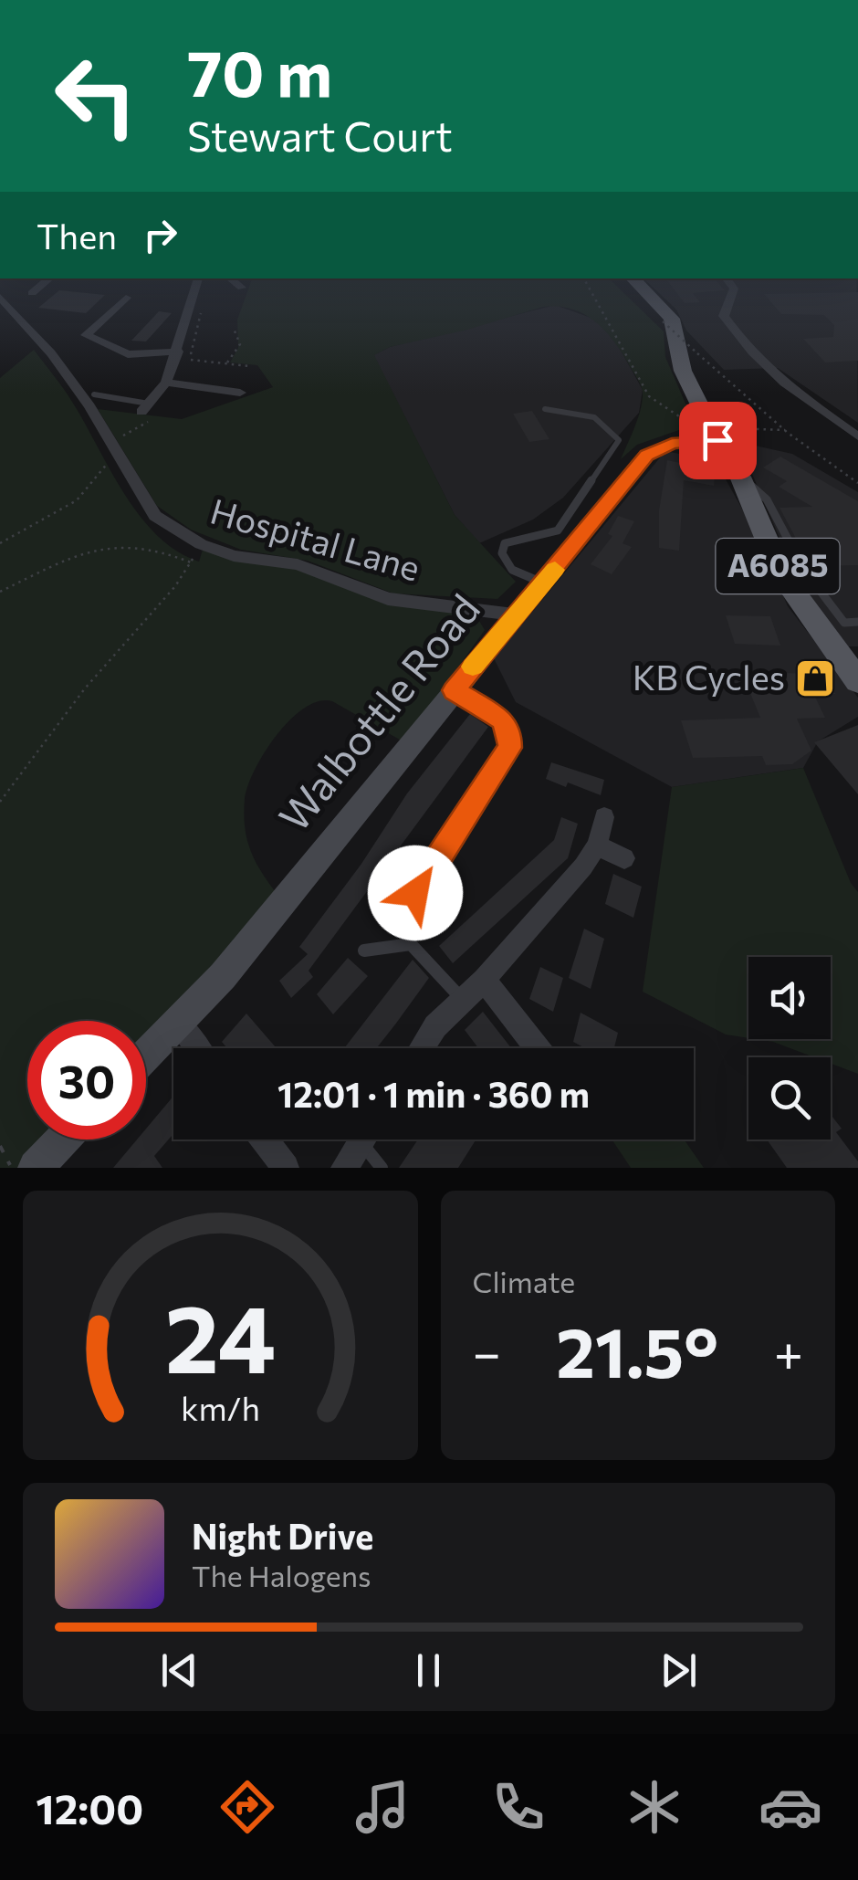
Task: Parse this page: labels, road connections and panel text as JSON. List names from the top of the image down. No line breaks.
{"streets":{"main road":["A6085"],"street":["Hospital Lane","Walbottle Road"]},"crossings":[["Hospital Lane","Walbottle Road"],["A6085","Walbottle Road"]],"places":{"shop":["KB Cycles"]},"page":{"turn":["70 m","Stewart Court"],"then":"Then","limit":"30","trip":"12:01 · 1 min · 360 m","tile":"Climate","heat":["−","21.5°","+"],"song":["Night Drive","The Halogens"],"tabs":"12:00","gauge":["24","km/h"]}}
